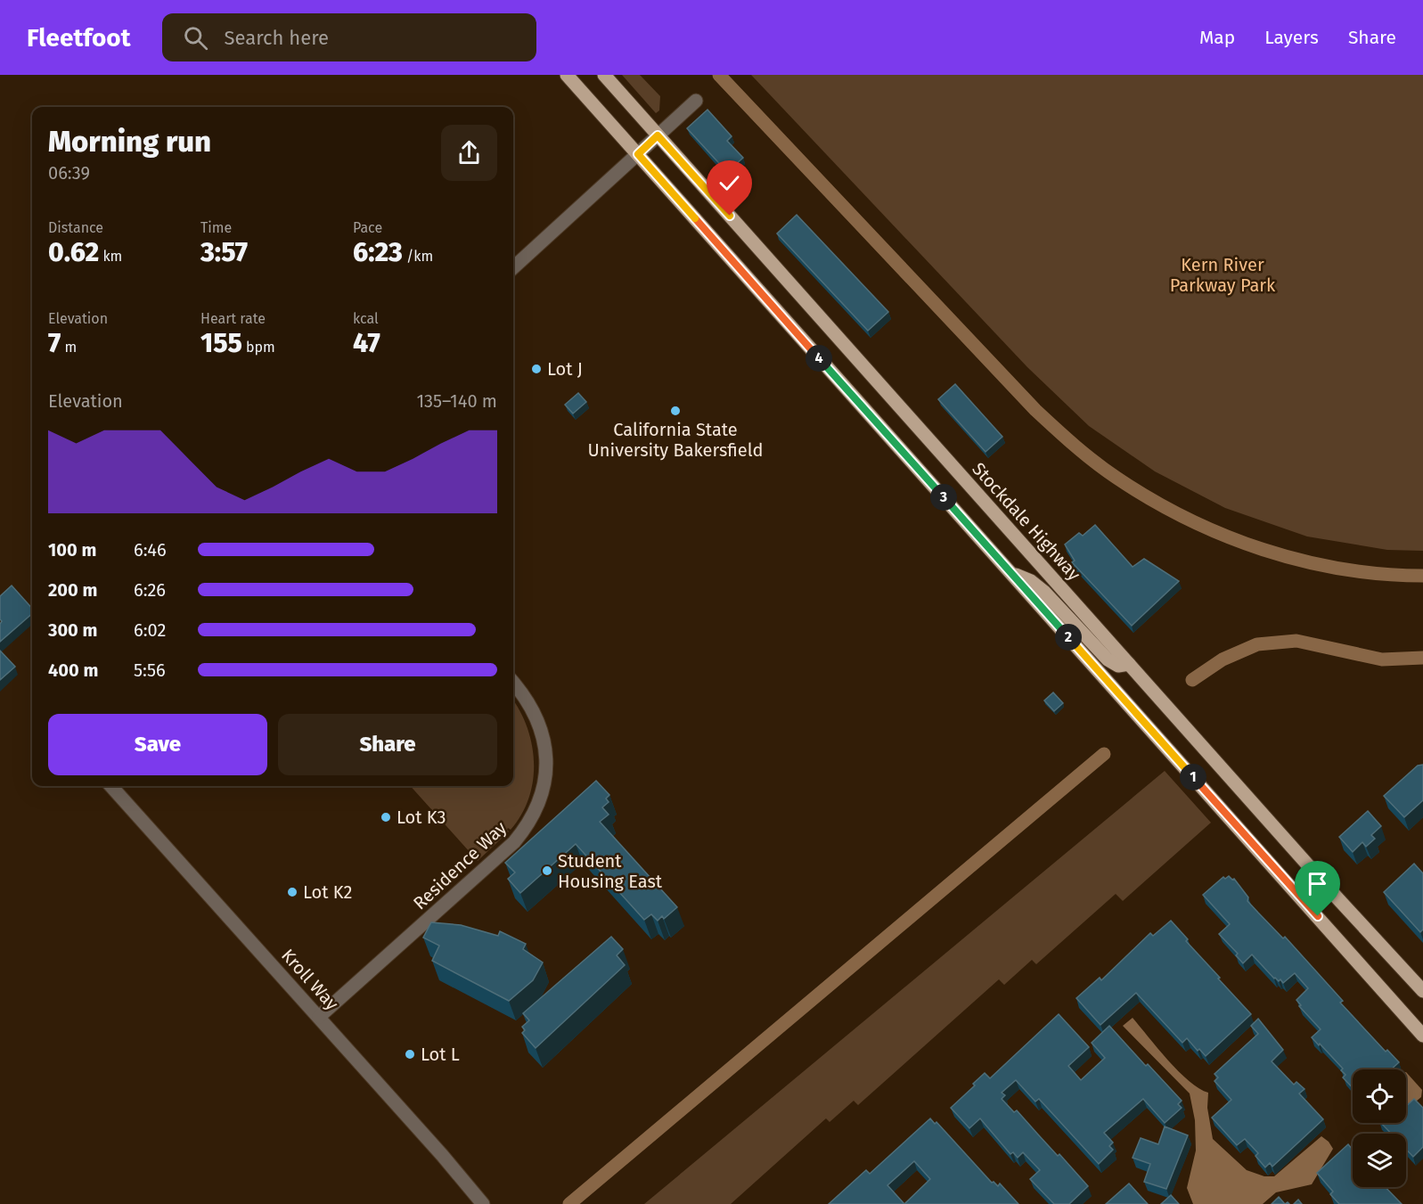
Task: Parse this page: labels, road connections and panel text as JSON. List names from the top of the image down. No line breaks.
{"streets":{"main road":["Stockdale Highway"],"street":["Residence Way","Kroll Way"]},"crossings":[["Residence Way","Kroll Way"]],"parks":["Kern River Parkway Park"],"places":["Lot J","California State University Bakersfield","Lot K3","Student Housing East","Lot K2","Lot L"],"page":{"header":"Fleetfoot","search":"Search here","nav":["Map","Layers","Share"],"heading":["Morning run","06:39"],"stats":[["Distance","0.62 km"],["Time","3:57"],["Pace","6:23 /km"],["Elevation","7 m"],["Heart rate","155 bpm"],["kcal","47"]],"pins":["4","3","2","1"],"chart":["Elevation","135–140 m"],"list":[{"name":"100 m","note":"6:46"},{"name":"200 m","note":"6:26"},{"name":"300 m","note":"6:02"},{"name":"400 m","note":"5:56"}],"buttons":["Save","Share"]}}
